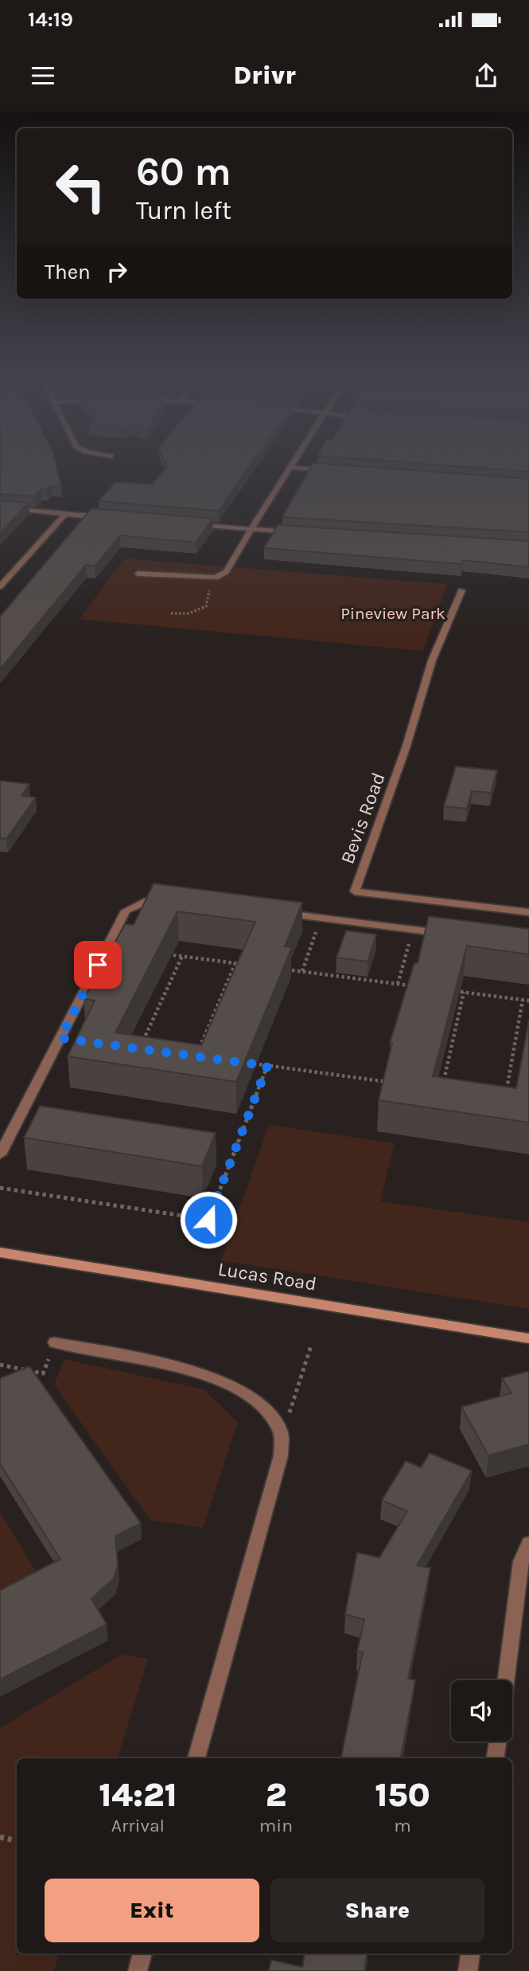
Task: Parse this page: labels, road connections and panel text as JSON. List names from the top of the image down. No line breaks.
{"streets":{"street":["Bevis Road","Lucas Road"]},"parks":["Pineview Park"],"page":{"status":"14:19","header":"Drivr","turn":["60 m","Turn left"],"then":"Then","eta":["14:21","Arrival","2","min","150","m"],"buttons":["Exit","Share"]}}
